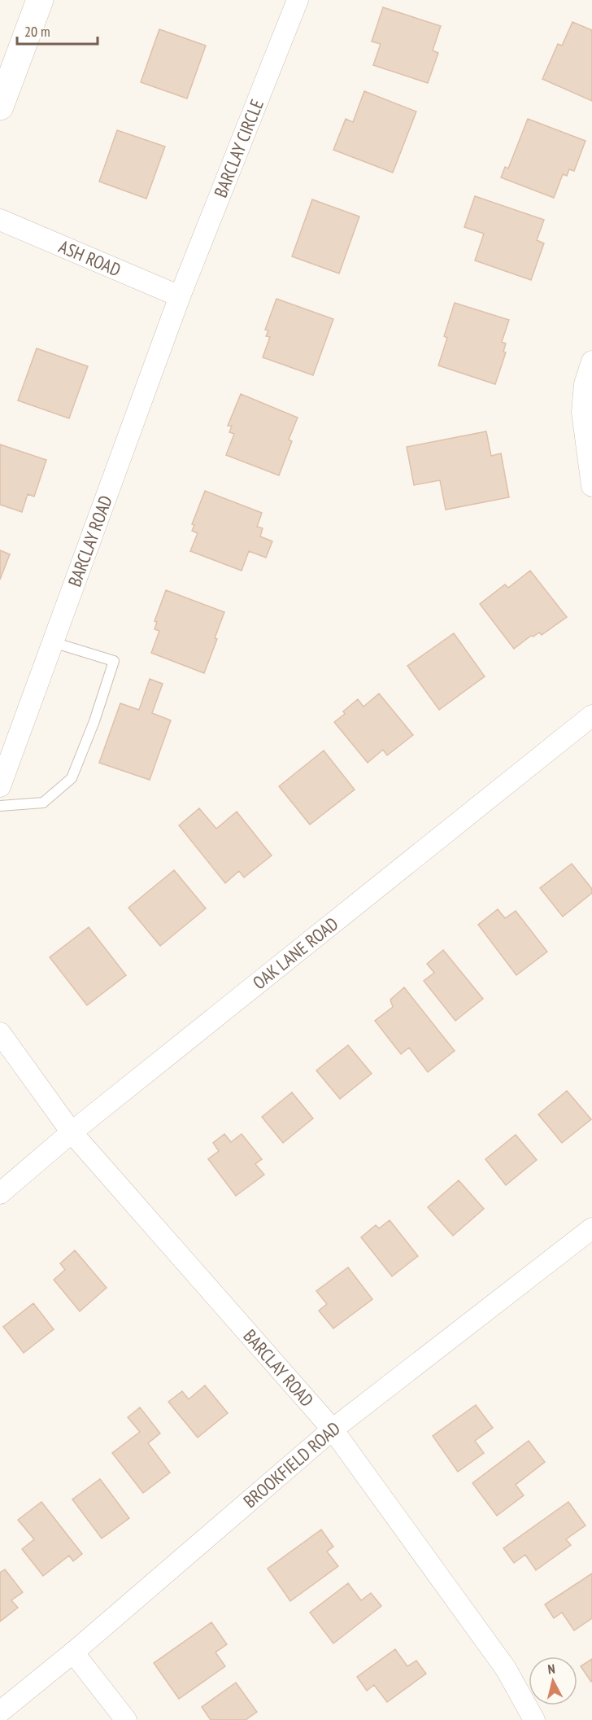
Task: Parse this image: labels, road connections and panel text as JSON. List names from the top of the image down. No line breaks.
{"streets":{"street":["BARCLAY CIRCLE","ASH ROAD","BARCLAY ROAD","OAK LANE ROAD","BROOKFIELD ROAD"]},"crossings":[["BARCLAY CIRCLE","ASH ROAD"],["BARCLAY CIRCLE","BARCLAY ROAD"],["ASH ROAD","BARCLAY ROAD"],["BARCLAY ROAD","OAK LANE ROAD"],["BARCLAY ROAD","BROOKFIELD ROAD"]],"scale_bar":"20 m","north":"top"}
